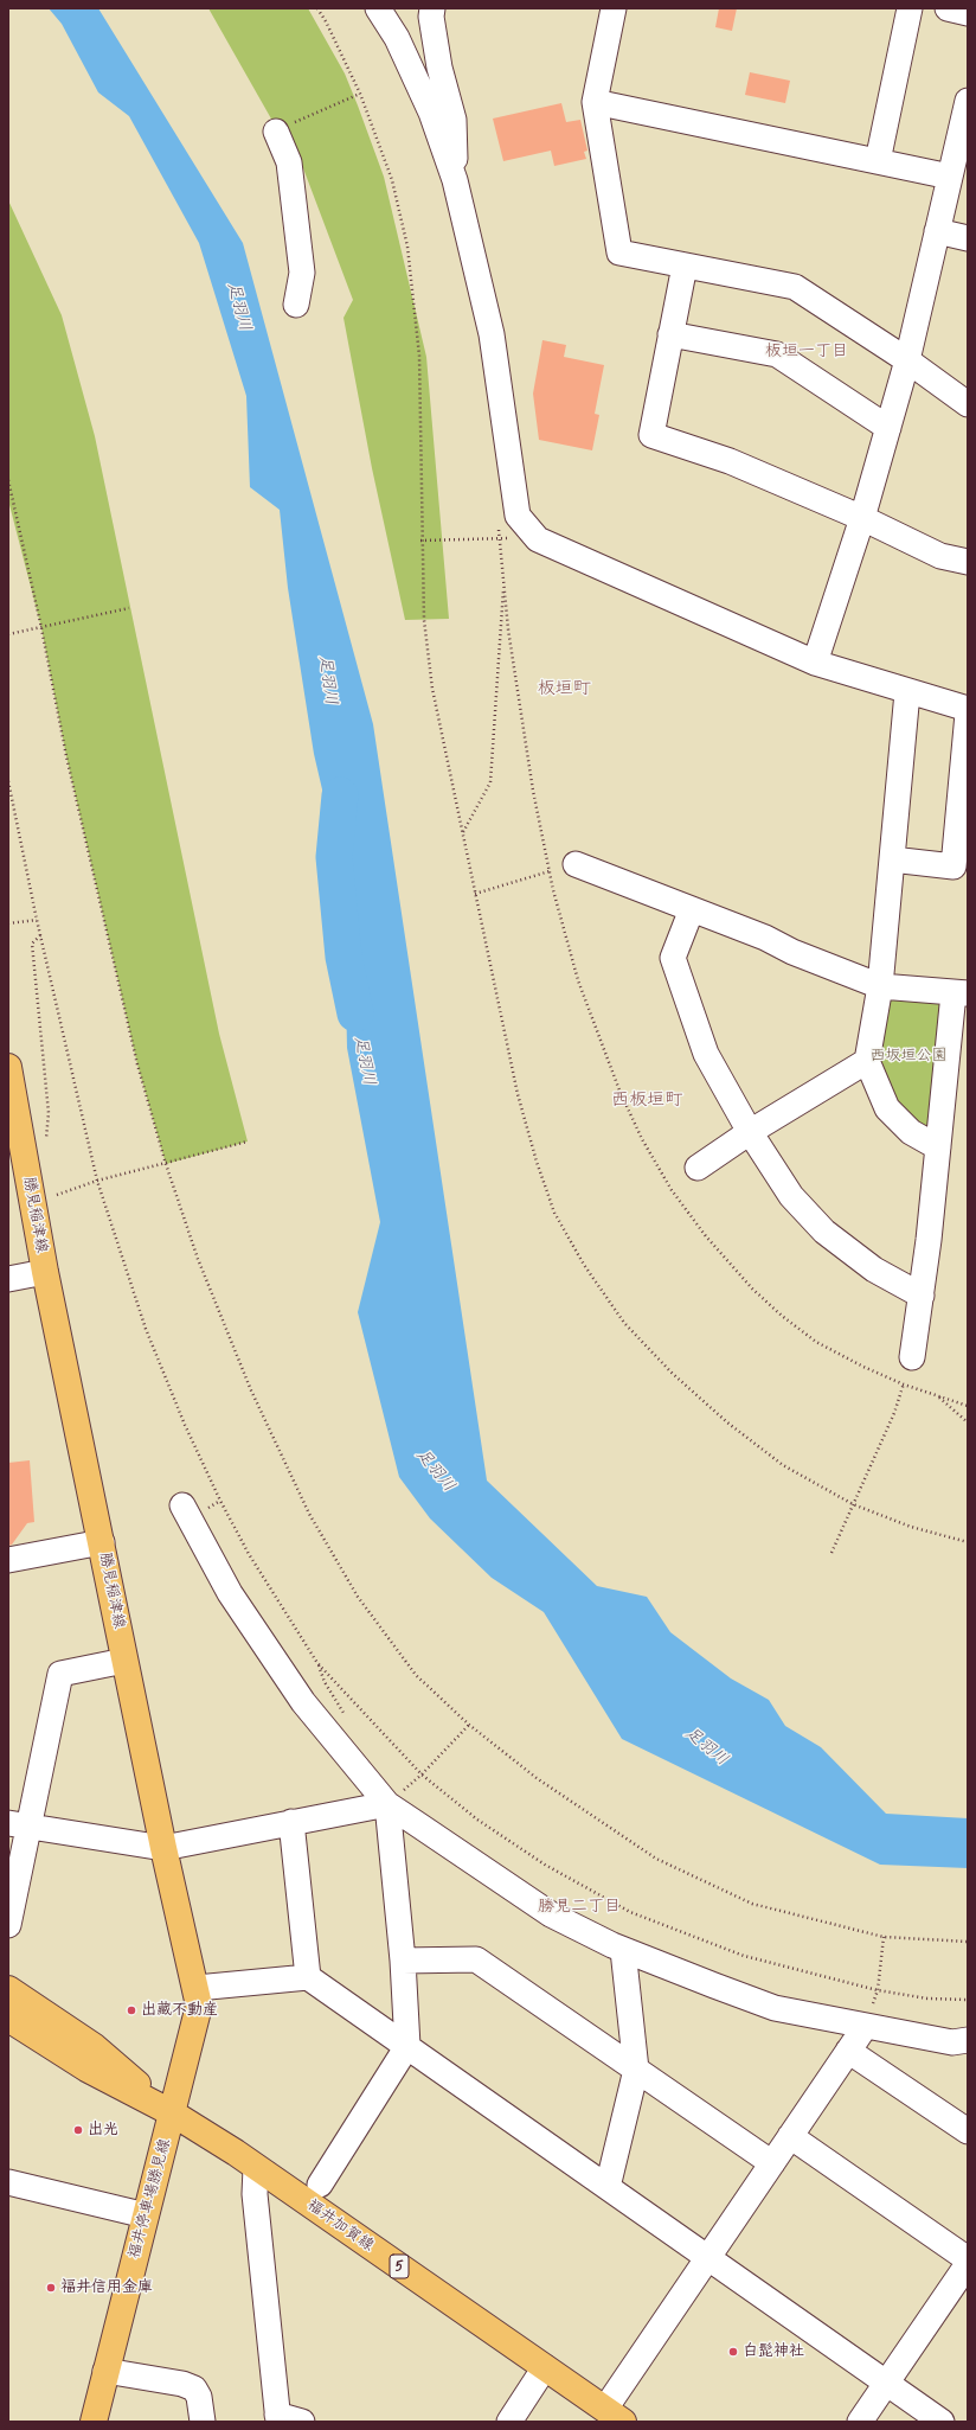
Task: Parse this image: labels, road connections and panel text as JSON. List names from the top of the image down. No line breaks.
{"streets":{"main road":["勝見稲津線","福井停車場勝見線","福井加賀線","5"]},"crossings":[["勝見稲津線","福井停車場勝見線"],["勝見稲津線","福井加賀線"],["福井停車場勝見線","福井加賀線"]],"districts":["板垣一丁目","板垣町","西板垣町","勝見二丁目"],"water":["足羽川"],"parks":["西坂垣公園"],"places":["出藏不動産","出光","福井信用金庫","白髭神社"]}
